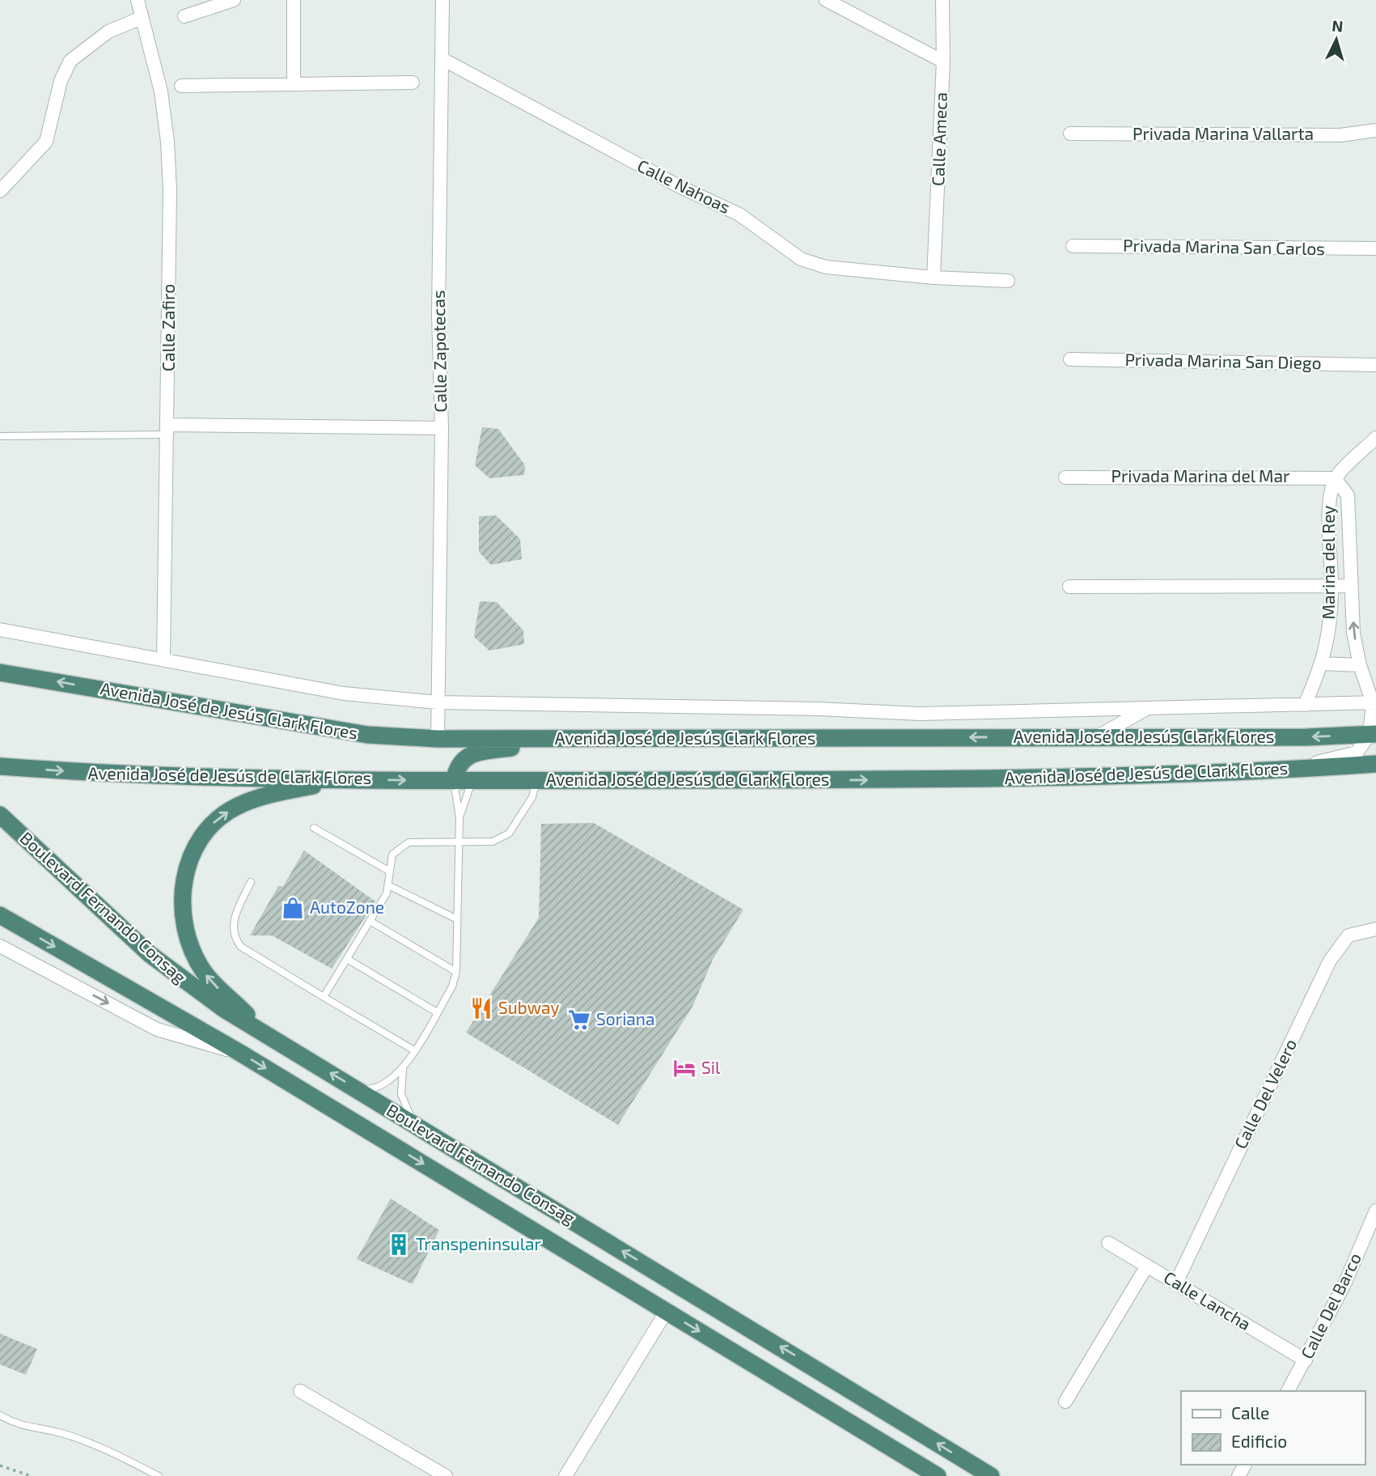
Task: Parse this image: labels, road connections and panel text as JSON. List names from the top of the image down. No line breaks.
{"streets":{"highway":["Avenida José de Jesús Clark Flores","Avenida José de Jesús de Clark Flores","Boulevard Fernando Consag"],"street":["Privada Marina Vallarta","Calle Ameca","Calle Nahoas","Privada Marina San Carlos","Calle Zafiro","Calle Zapotecas","Privada Marina San Diego","Privada Marina del Mar","Marina del Rey","Calle Del Velero","Calle Lancha","Calle Del Barco"]},"crossings":[["Calle Ameca","Calle Nahoas"],["Calle Nahoas","Calle Zapotecas"],["Calle Zapotecas","Avenida José de Jesús Clark Flores"],["Privada Marina del Mar","Marina del Rey"],["Calle Del Velero","Calle Lancha"],["Calle Lancha","Calle Del Barco"]],"one_way":["Avenida José de Jesús Clark Flores","Avenida José de Jesús de Clark Flores"],"places":{"shop":["AutoZone"],"restaurant":["Subway"],"supermarket":["Soriana"],"hotel":["Sil"],"building":["Transpeninsular"]},"legend":["Calle","Edificio"],"north":"top"}
